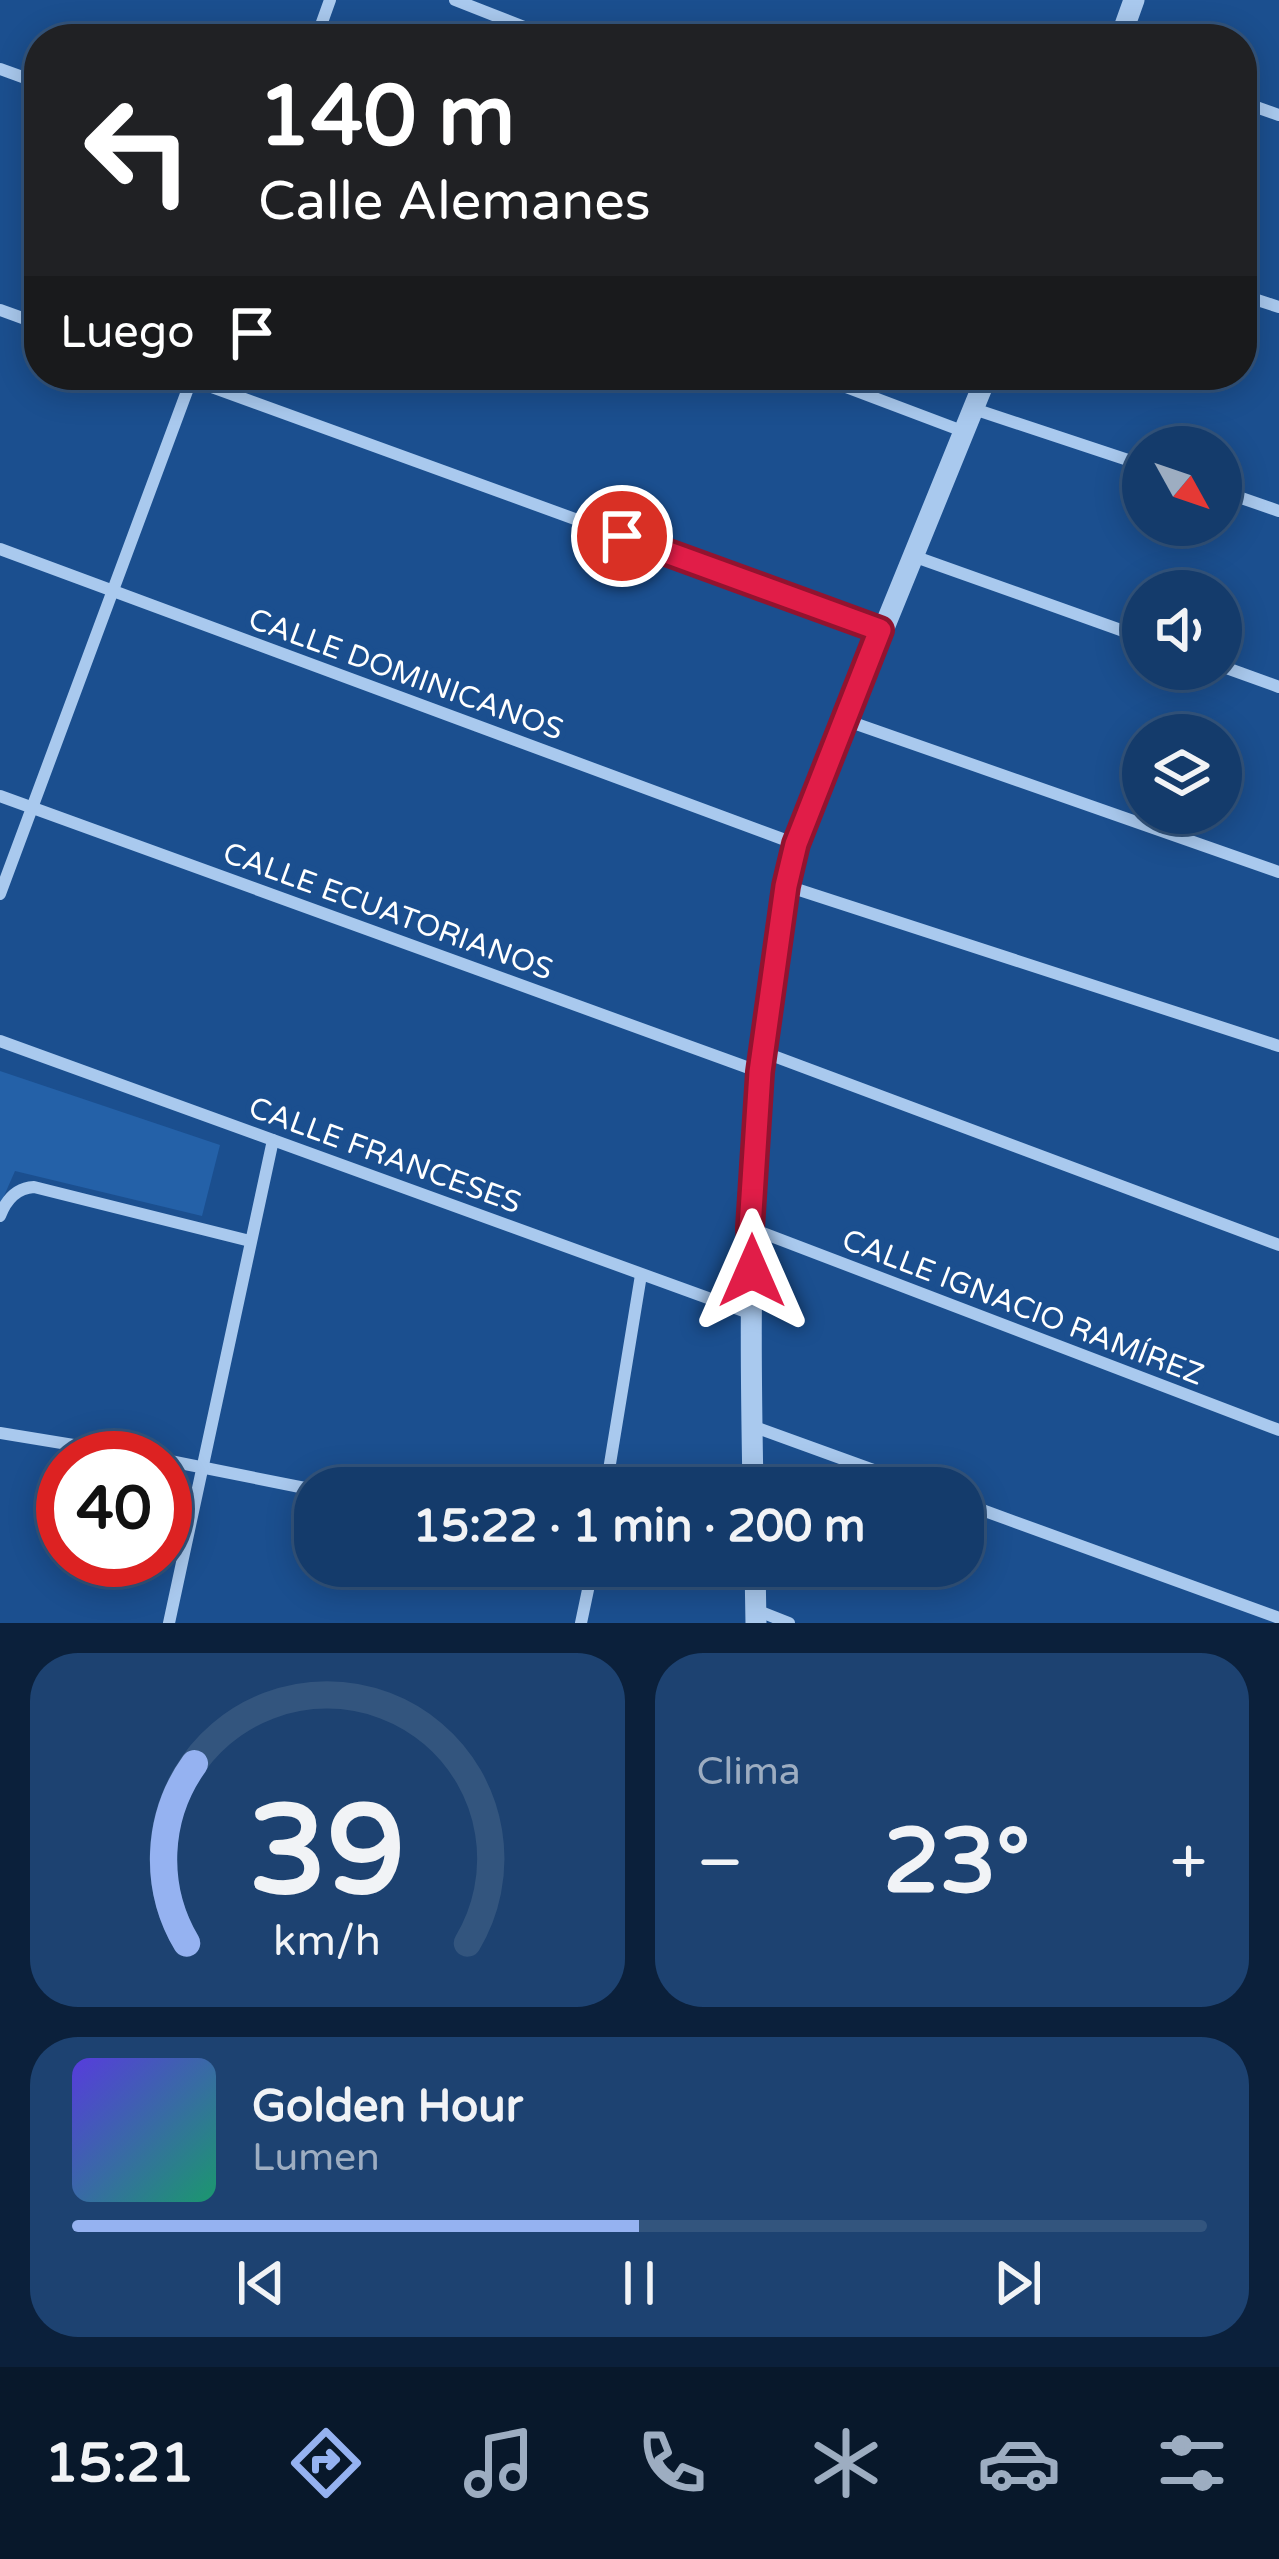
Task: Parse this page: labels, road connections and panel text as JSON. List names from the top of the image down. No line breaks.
{"streets":{"street":["CALLE DOMINICANOS","CALLE ECUATORIANOS","CALLE FRANCESES","CALLE IGNACIO RAMÍREZ"]},"north":"bottom right","page":{"turn":["140 m","Calle Alemanes"],"then":"Luego","limit":"40","trip":"15:22 · 1 min · 200 m","tile":"Clima","heat":["−","23°","+"],"song":["Golden Hour","Lumen"],"tabs":"15:21","gauge":["39","km/h"]}}
